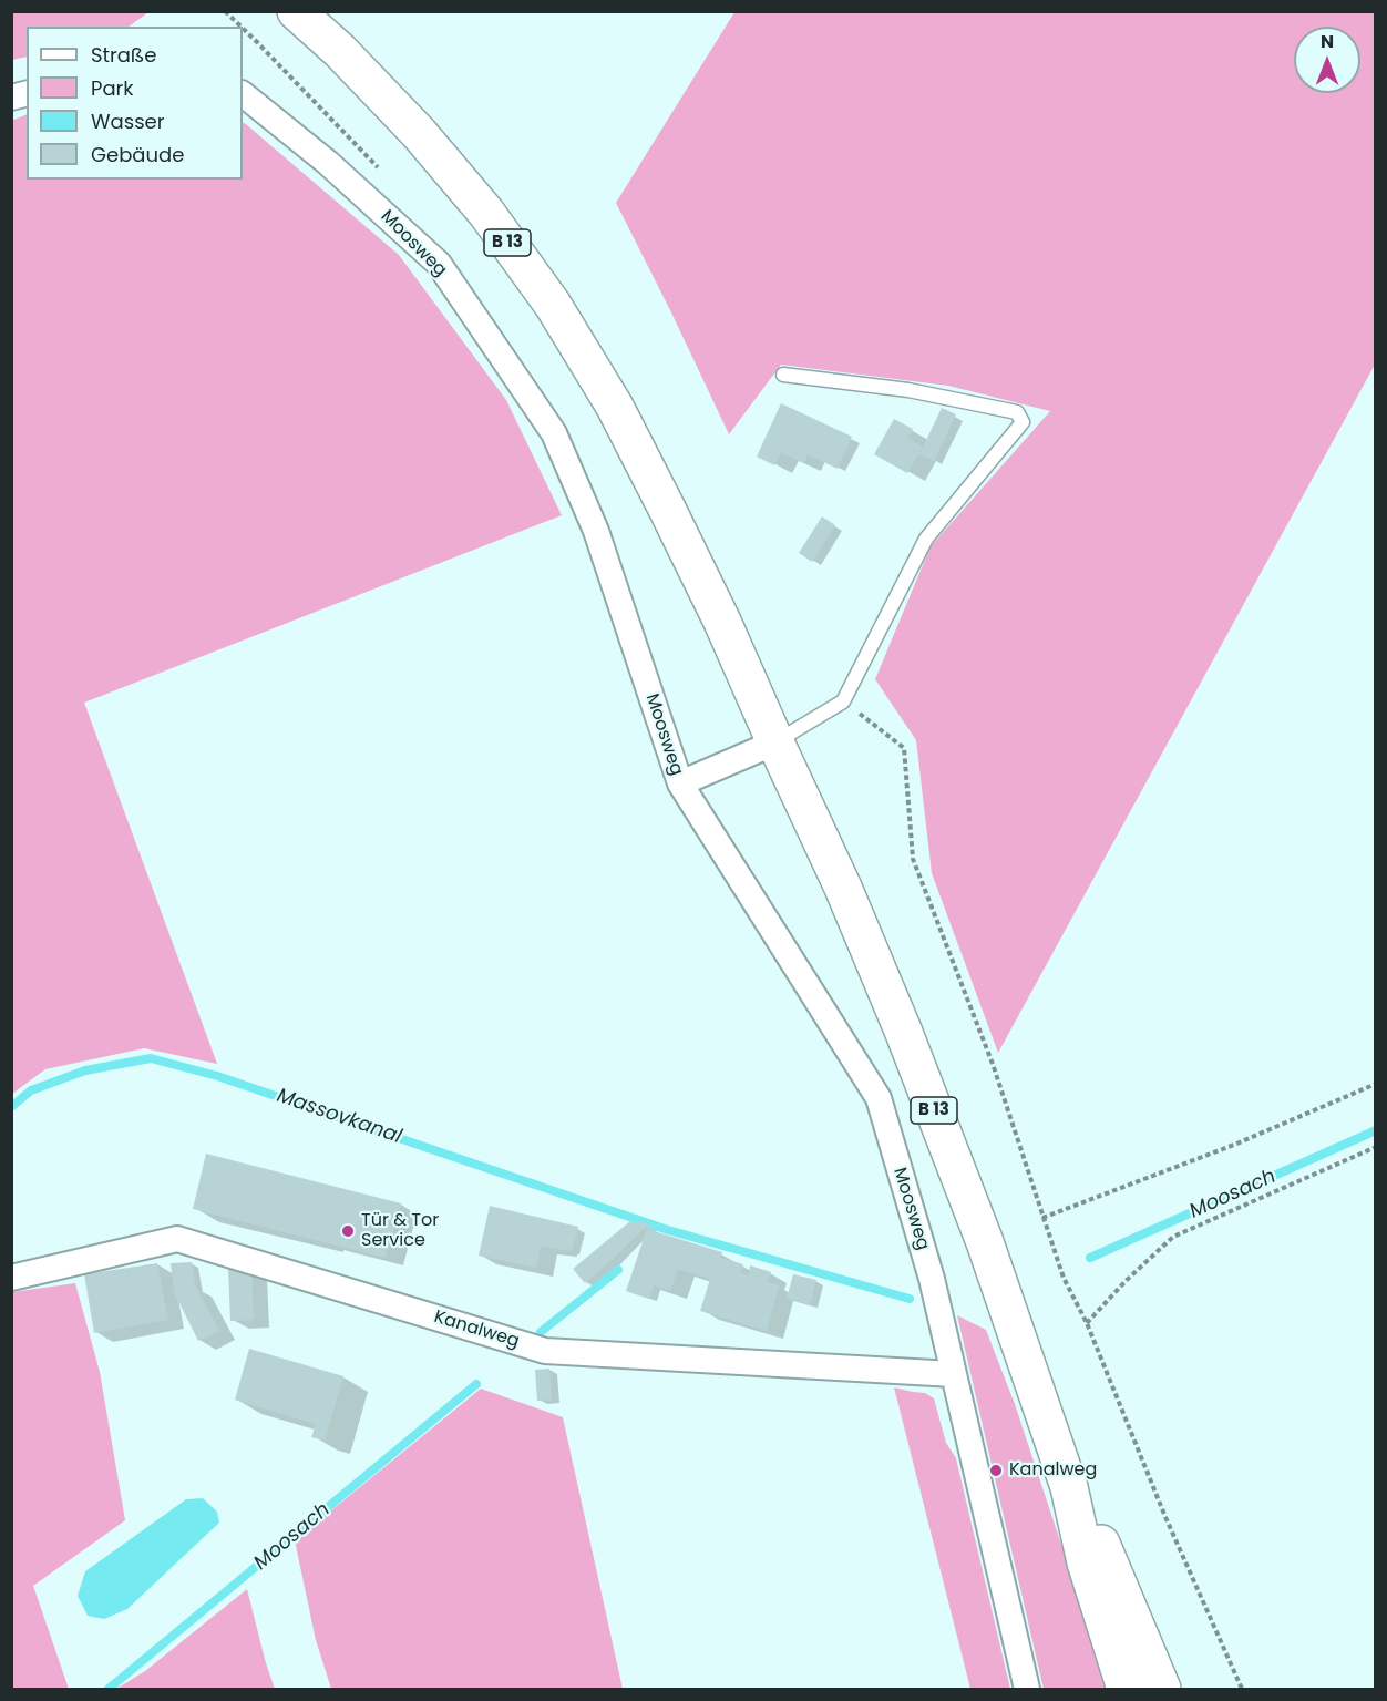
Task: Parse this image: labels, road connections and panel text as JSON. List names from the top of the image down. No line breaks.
{"streets":{"main road":["B 13"],"street":["Moosweg","Kanalweg"]},"crossings":[["Moosweg","Kanalweg"]],"water":["Massovkanal","Moosach"],"places":["Tür & Tor Service","Kanalweg"],"legend":["Straße","Park","Wasser","Gebäude"],"north":"top"}
